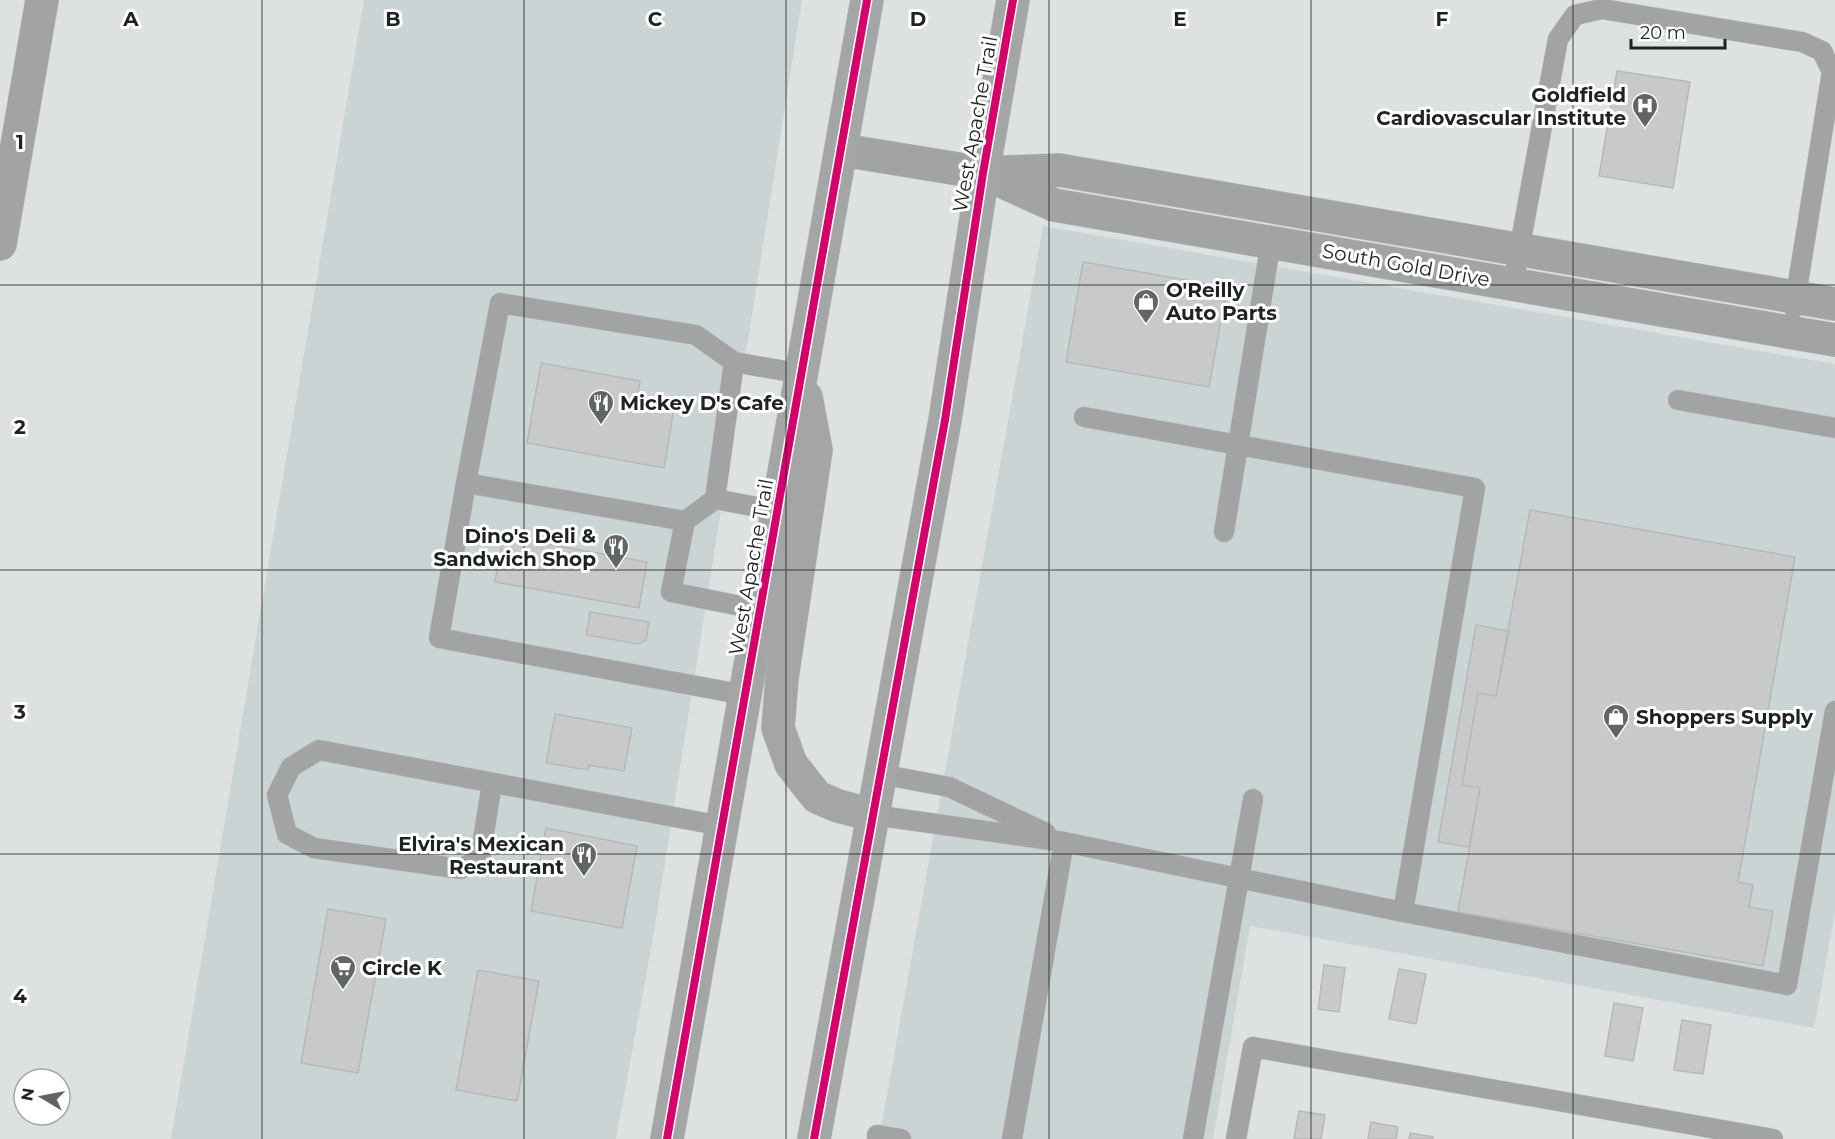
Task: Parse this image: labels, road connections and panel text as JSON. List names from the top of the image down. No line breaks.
{"streets":{"main road":["West Apache Trail"],"street":["South Gold Drive"]},"crossings":[["West Apache Trail","South Gold Drive"]],"places":{"hospital":["Goldfield Cardiovascular Institute"],"shop":["O'Reilly Auto Parts","Shoppers Supply"],"restaurant":["Mickey D's Cafe","Dino's Deli & Sandwich Shop","Elvira's Mexican Restaurant"],"supermarket":["Circle K"]},"scale_bar":"20 m","north":"left","grid":{"columns":["A","B","C","D","E","F"],"rows":["1","2","3","4"]}}
